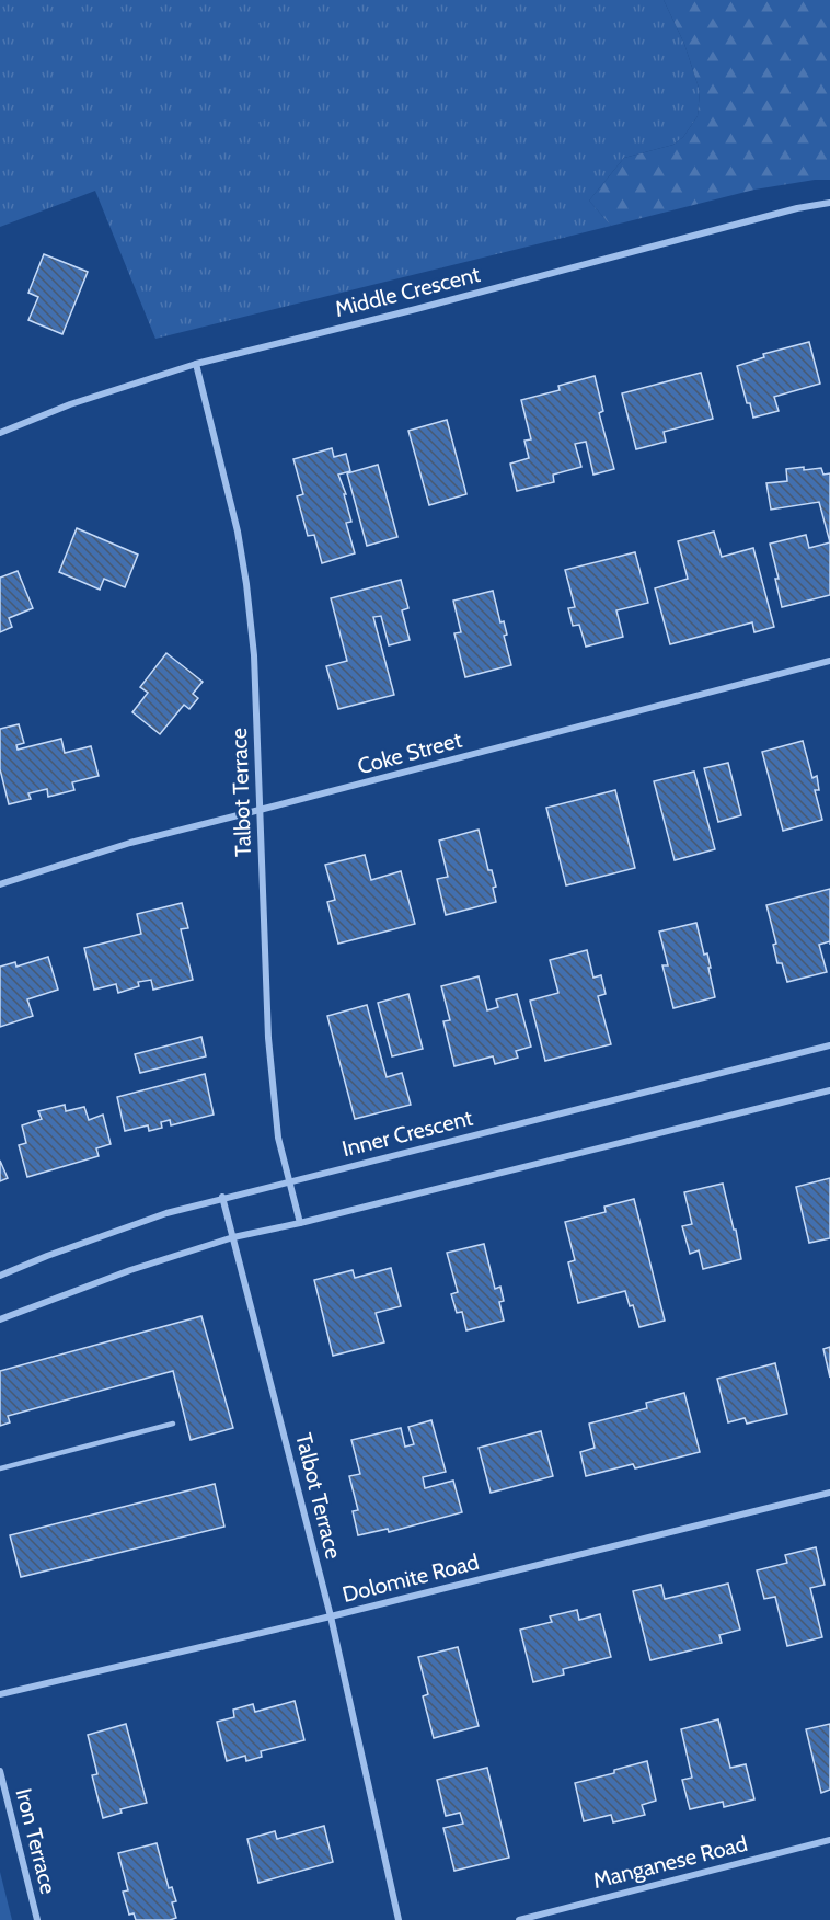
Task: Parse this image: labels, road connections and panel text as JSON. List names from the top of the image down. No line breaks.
{"streets":{"street":["Middle Crescent","Coke Street","Talbot Terrace","Inner Crescent","Dolomite Road","Iron Terrace","Manganese Road"]},"crossings":[["Middle Crescent","Talbot Terrace"],["Coke Street","Talbot Terrace"],["Talbot Terrace","Inner Crescent"],["Talbot Terrace","Dolomite Road"]]}
